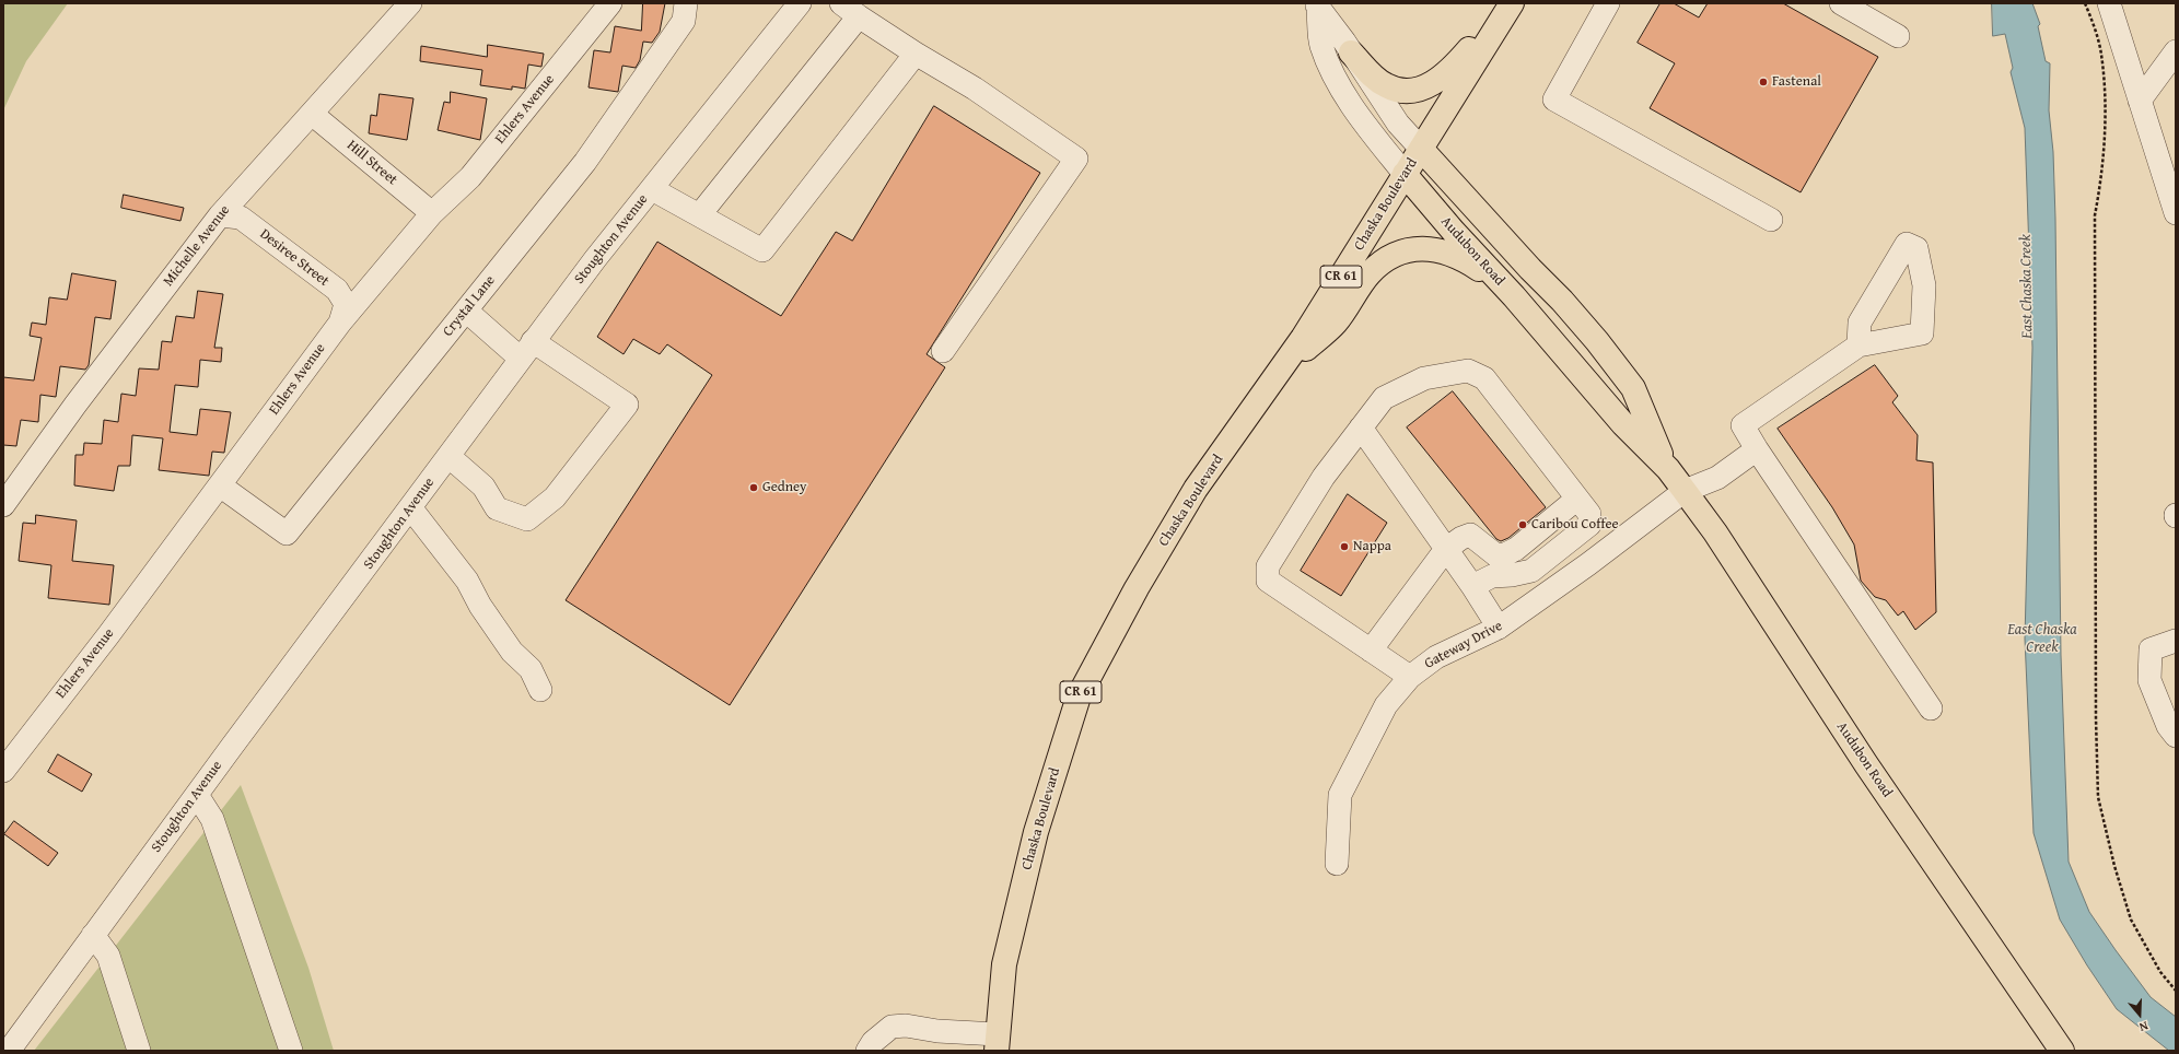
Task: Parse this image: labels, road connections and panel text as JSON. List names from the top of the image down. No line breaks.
{"streets":{"main road":["Chaska Boulevard","Audubon Road","CR 61"],"street":["Ehlers Avenue","Hill Street","Stoughton Avenue","Michelle Avenue","Desiree Street","Crystal Lane","Gateway Drive"]},"crossings":[["Ehlers Avenue","Hill Street"],["Ehlers Avenue","Desiree Street"],["Ehlers Avenue","Crystal Lane"],["Hill Street","Michelle Avenue"],["Chaska Boulevard","Audubon Road"],["Michelle Avenue","Desiree Street"],["Audubon Road","Gateway Drive"]],"water":["East Chaska Creek"],"places":["Fastenal","Gedney","Caribou Coffee","Nappa"],"north":"bottom"}
